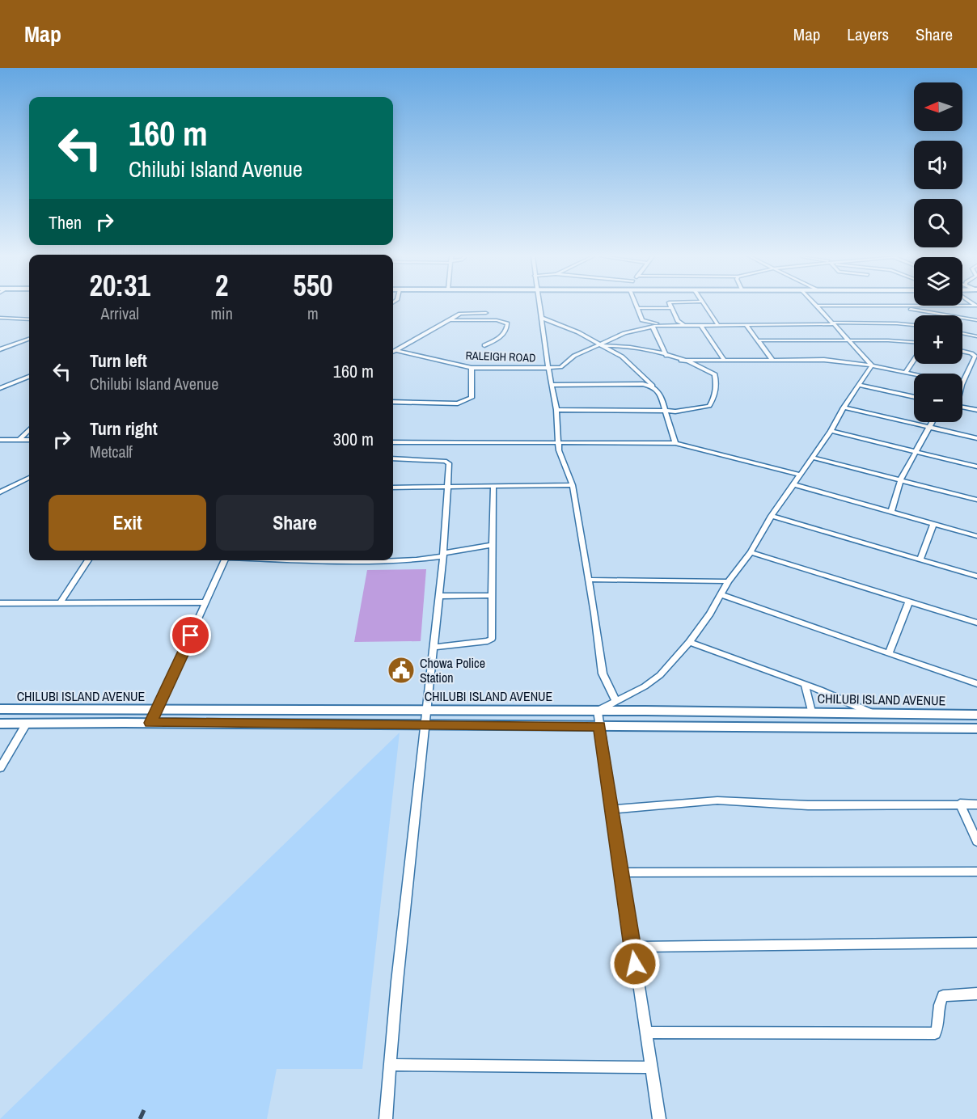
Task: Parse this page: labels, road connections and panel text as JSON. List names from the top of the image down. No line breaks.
{"streets":{"street":["RALEIGH ROAD","CHILUBI ISLAND AVENUE"]},"places":{"public building":["Chowa Police Station"]},"north":"left","page":{"header":"Map","nav":["Map","Layers","Share"],"map_buttons":["+","−"],"turn":["160 m","Chilubi Island Avenue"],"then":"Then","eta":["20:31","Arrival","2","min","550","m"],"list":[{"name":"Turn left","note":"Chilubi Island Avenue","value":"160 m"},{"name":"Turn right","note":"Metcalf","value":"300 m"}],"buttons":["Exit","Share"]}}
